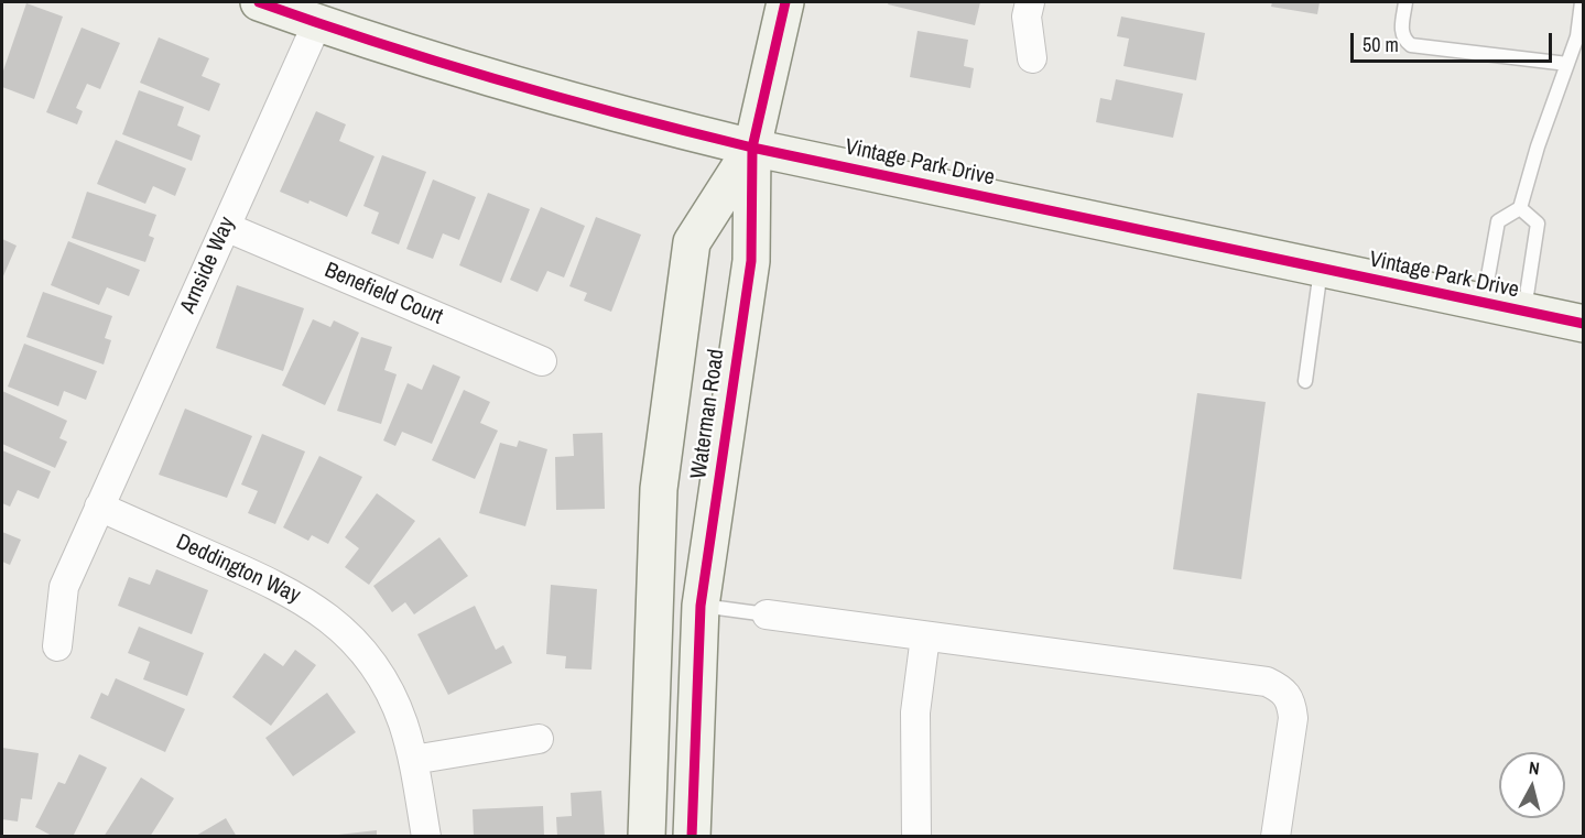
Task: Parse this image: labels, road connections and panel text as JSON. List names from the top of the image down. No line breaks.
{"streets":{"street":["Vintage Park Drive","Arnside Way","Benefield Court","Waterman Road","Deddington Way"]},"crossings":[["Vintage Park Drive","Arnside Way"],["Vintage Park Drive","Waterman Road"],["Arnside Way","Benefield Court"],["Arnside Way","Deddington Way"]],"scale_bar":"50 m","north":"top"}
